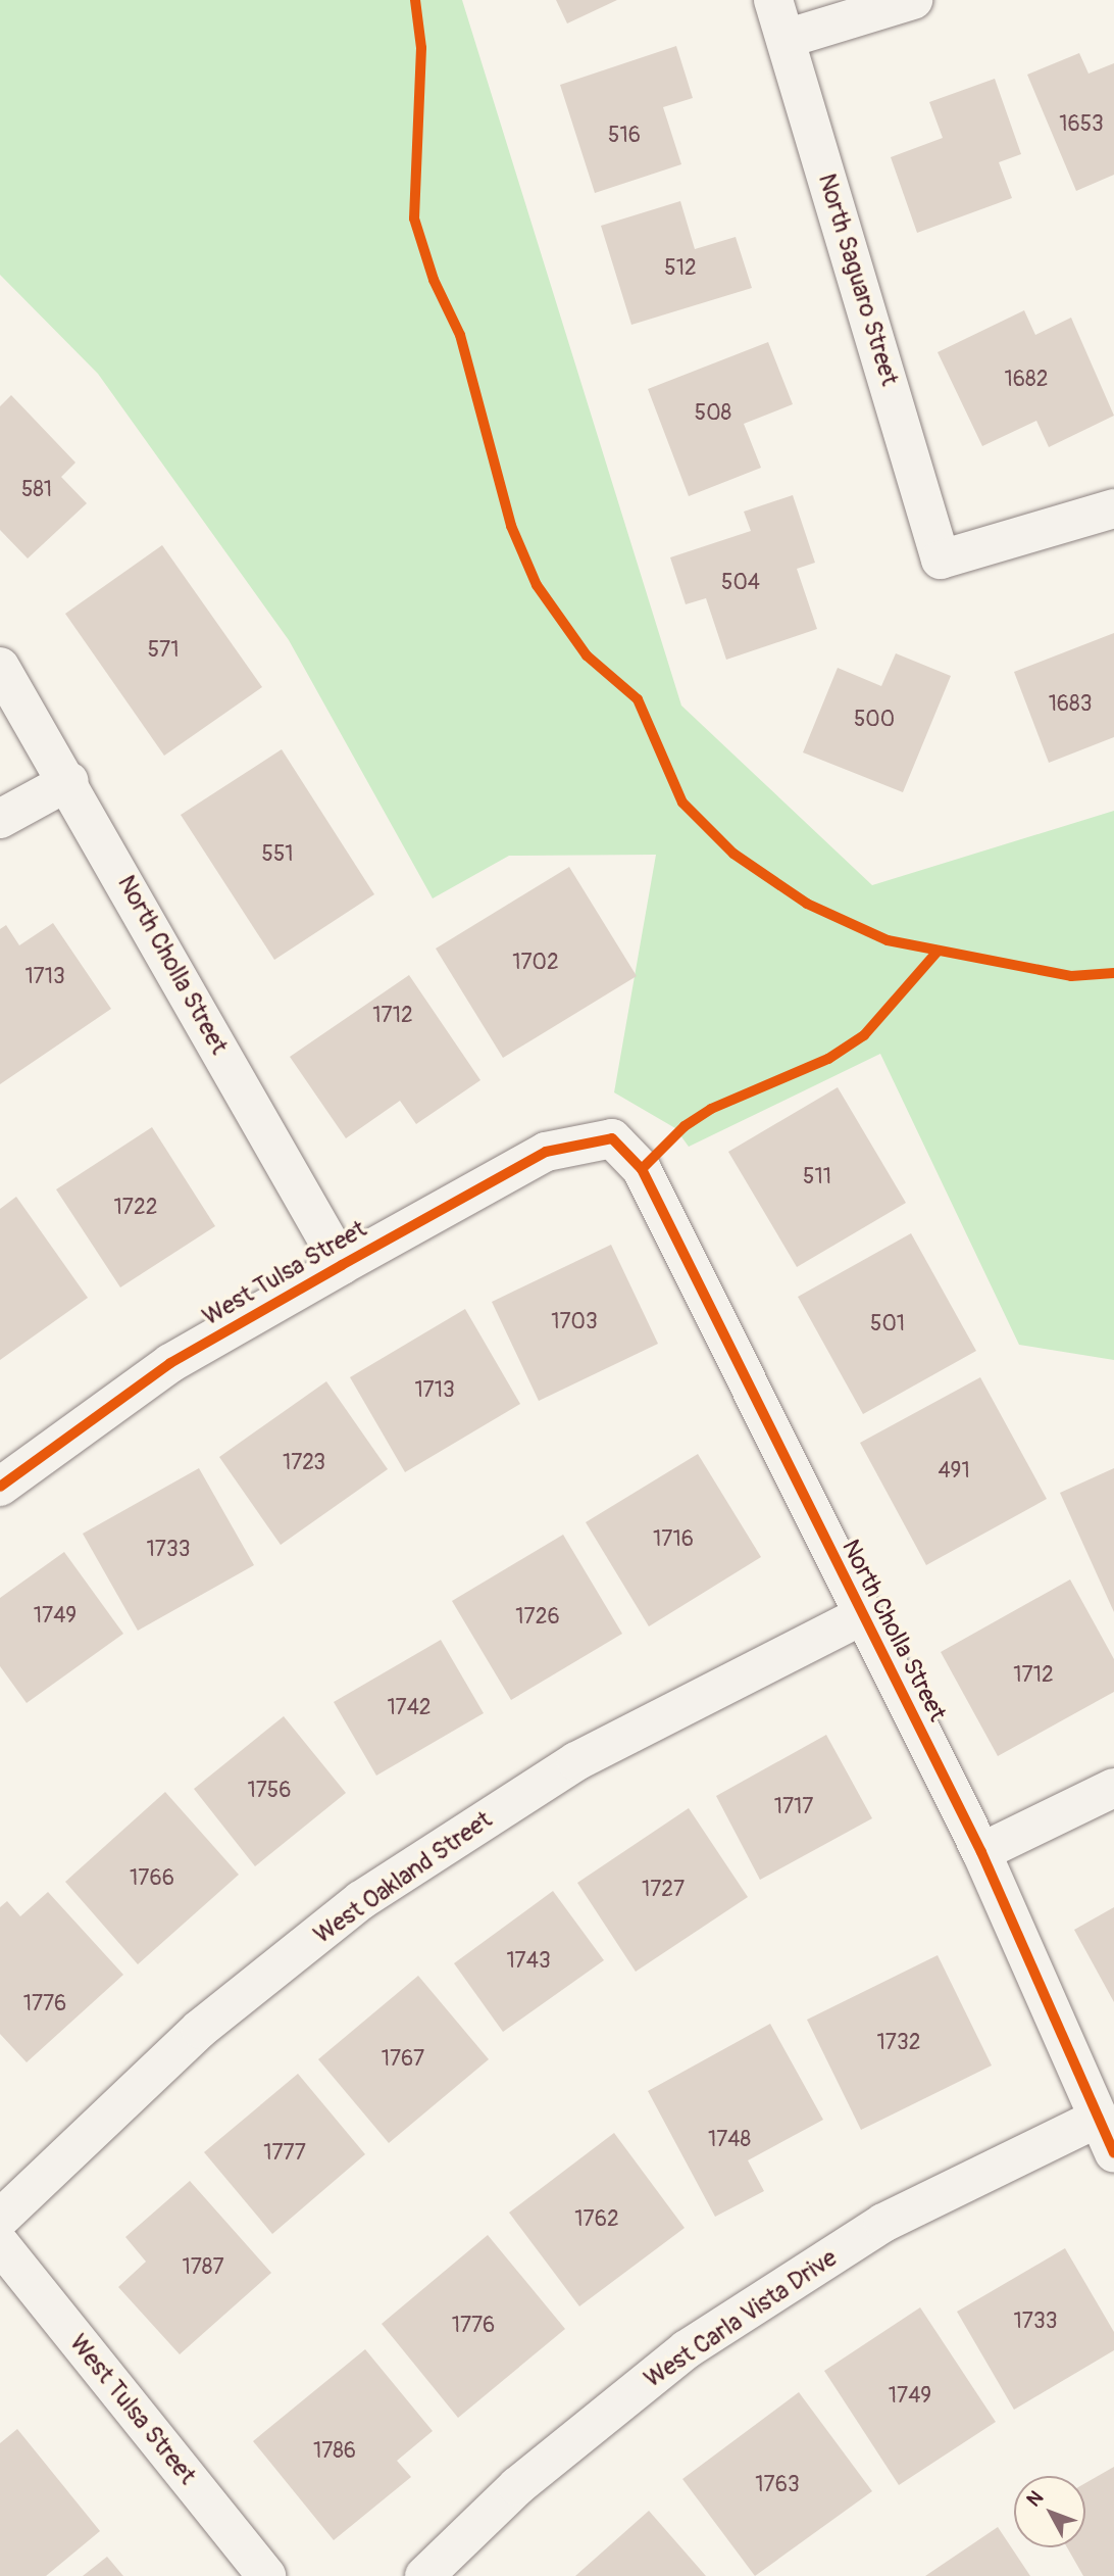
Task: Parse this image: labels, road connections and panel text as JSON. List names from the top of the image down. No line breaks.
{"streets":{"street":["North Saguaro Street","North Cholla Street","West Tulsa Street","West Oakland Street","West Carla Vista Drive"]},"crossings":[["North Cholla Street","West Tulsa Street"],["North Cholla Street","West Oakland Street"],["North Cholla Street","West Carla Vista Drive"]],"house_numbers":["1653","516","512","1682","508","581","504","571","1683","500","551","1702","1713","1712","511","1722","1703","501","1713","1723","491","1716","1733","1749","1726","1712","1742","1756","1717","1766","1727","1743","1776","1732","1767","1748","1777","1762","1787","1733","1776","1749","1786","1763"],"north":"top left"}
